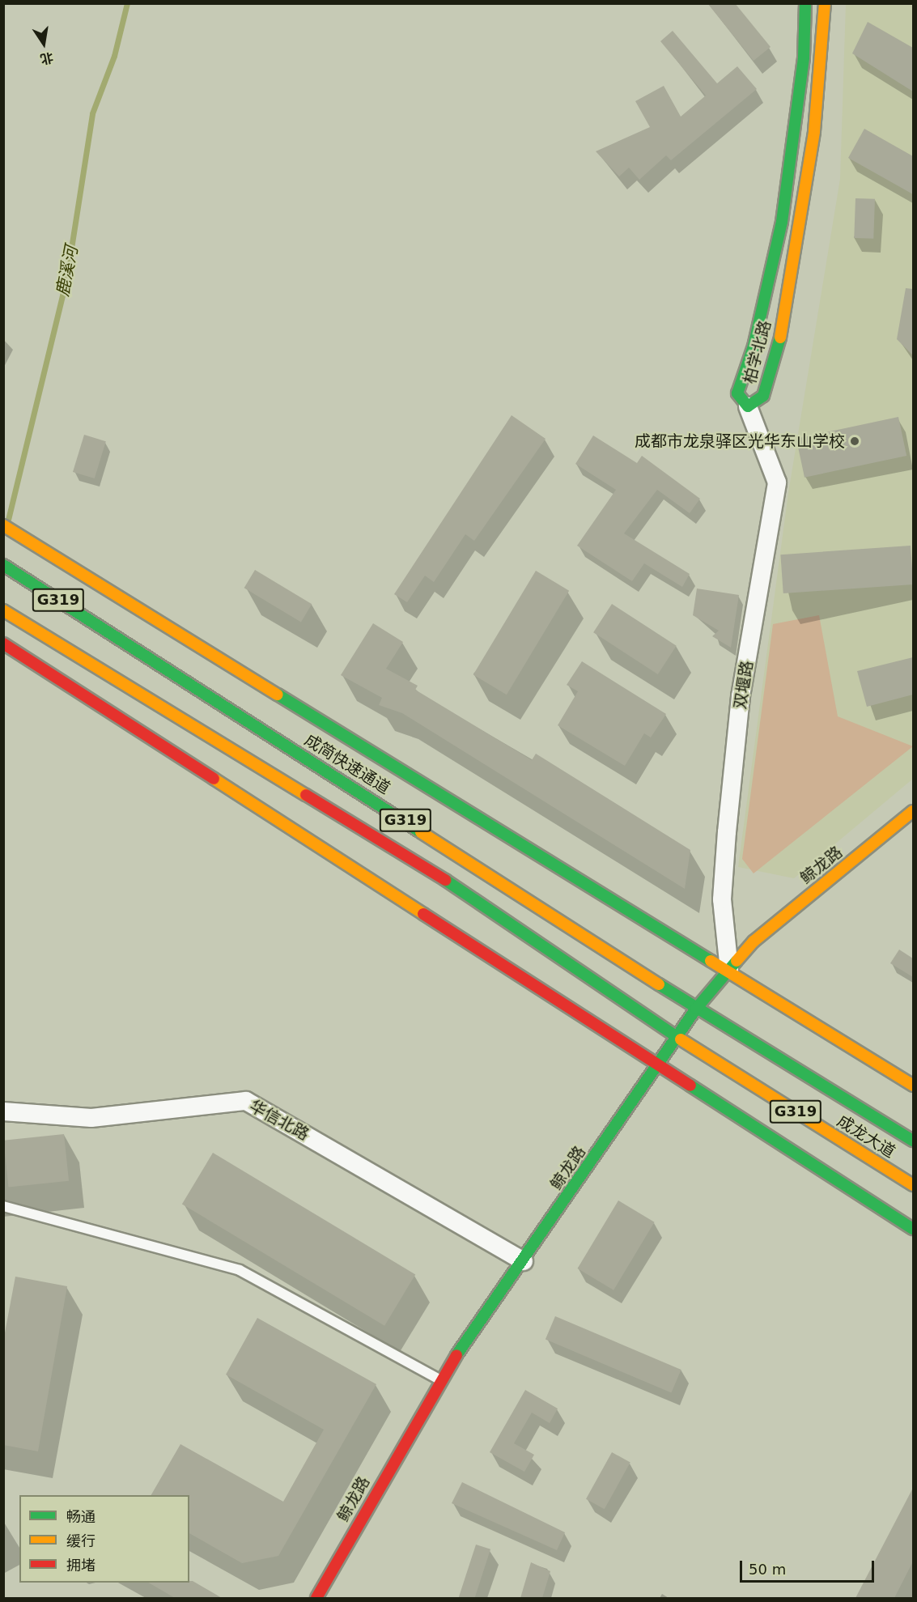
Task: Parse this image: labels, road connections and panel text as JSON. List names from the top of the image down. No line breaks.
{"streets":{"main road":["柏学北路","G319","成简快速通道","鲸龙路","成龙大道"],"street":["双堰路","华信北路"]},"crossings":[["柏学北路","双堰路"],["G319","鲸龙路"],["G319","成龙大道"],["双堰路","鲸龙路"],["成简快速通道","鲸龙路"],["成简快速通道","成龙大道"],["鲸龙路","华信北路"],["鲸龙路","成龙大道"]],"water":["鹿溪河"],"places":["成都市龙泉驿区光华东山学校"],"legend":["畅通","缓行","拥堵"],"scale_bar":"50 m","north":"bottom"}
